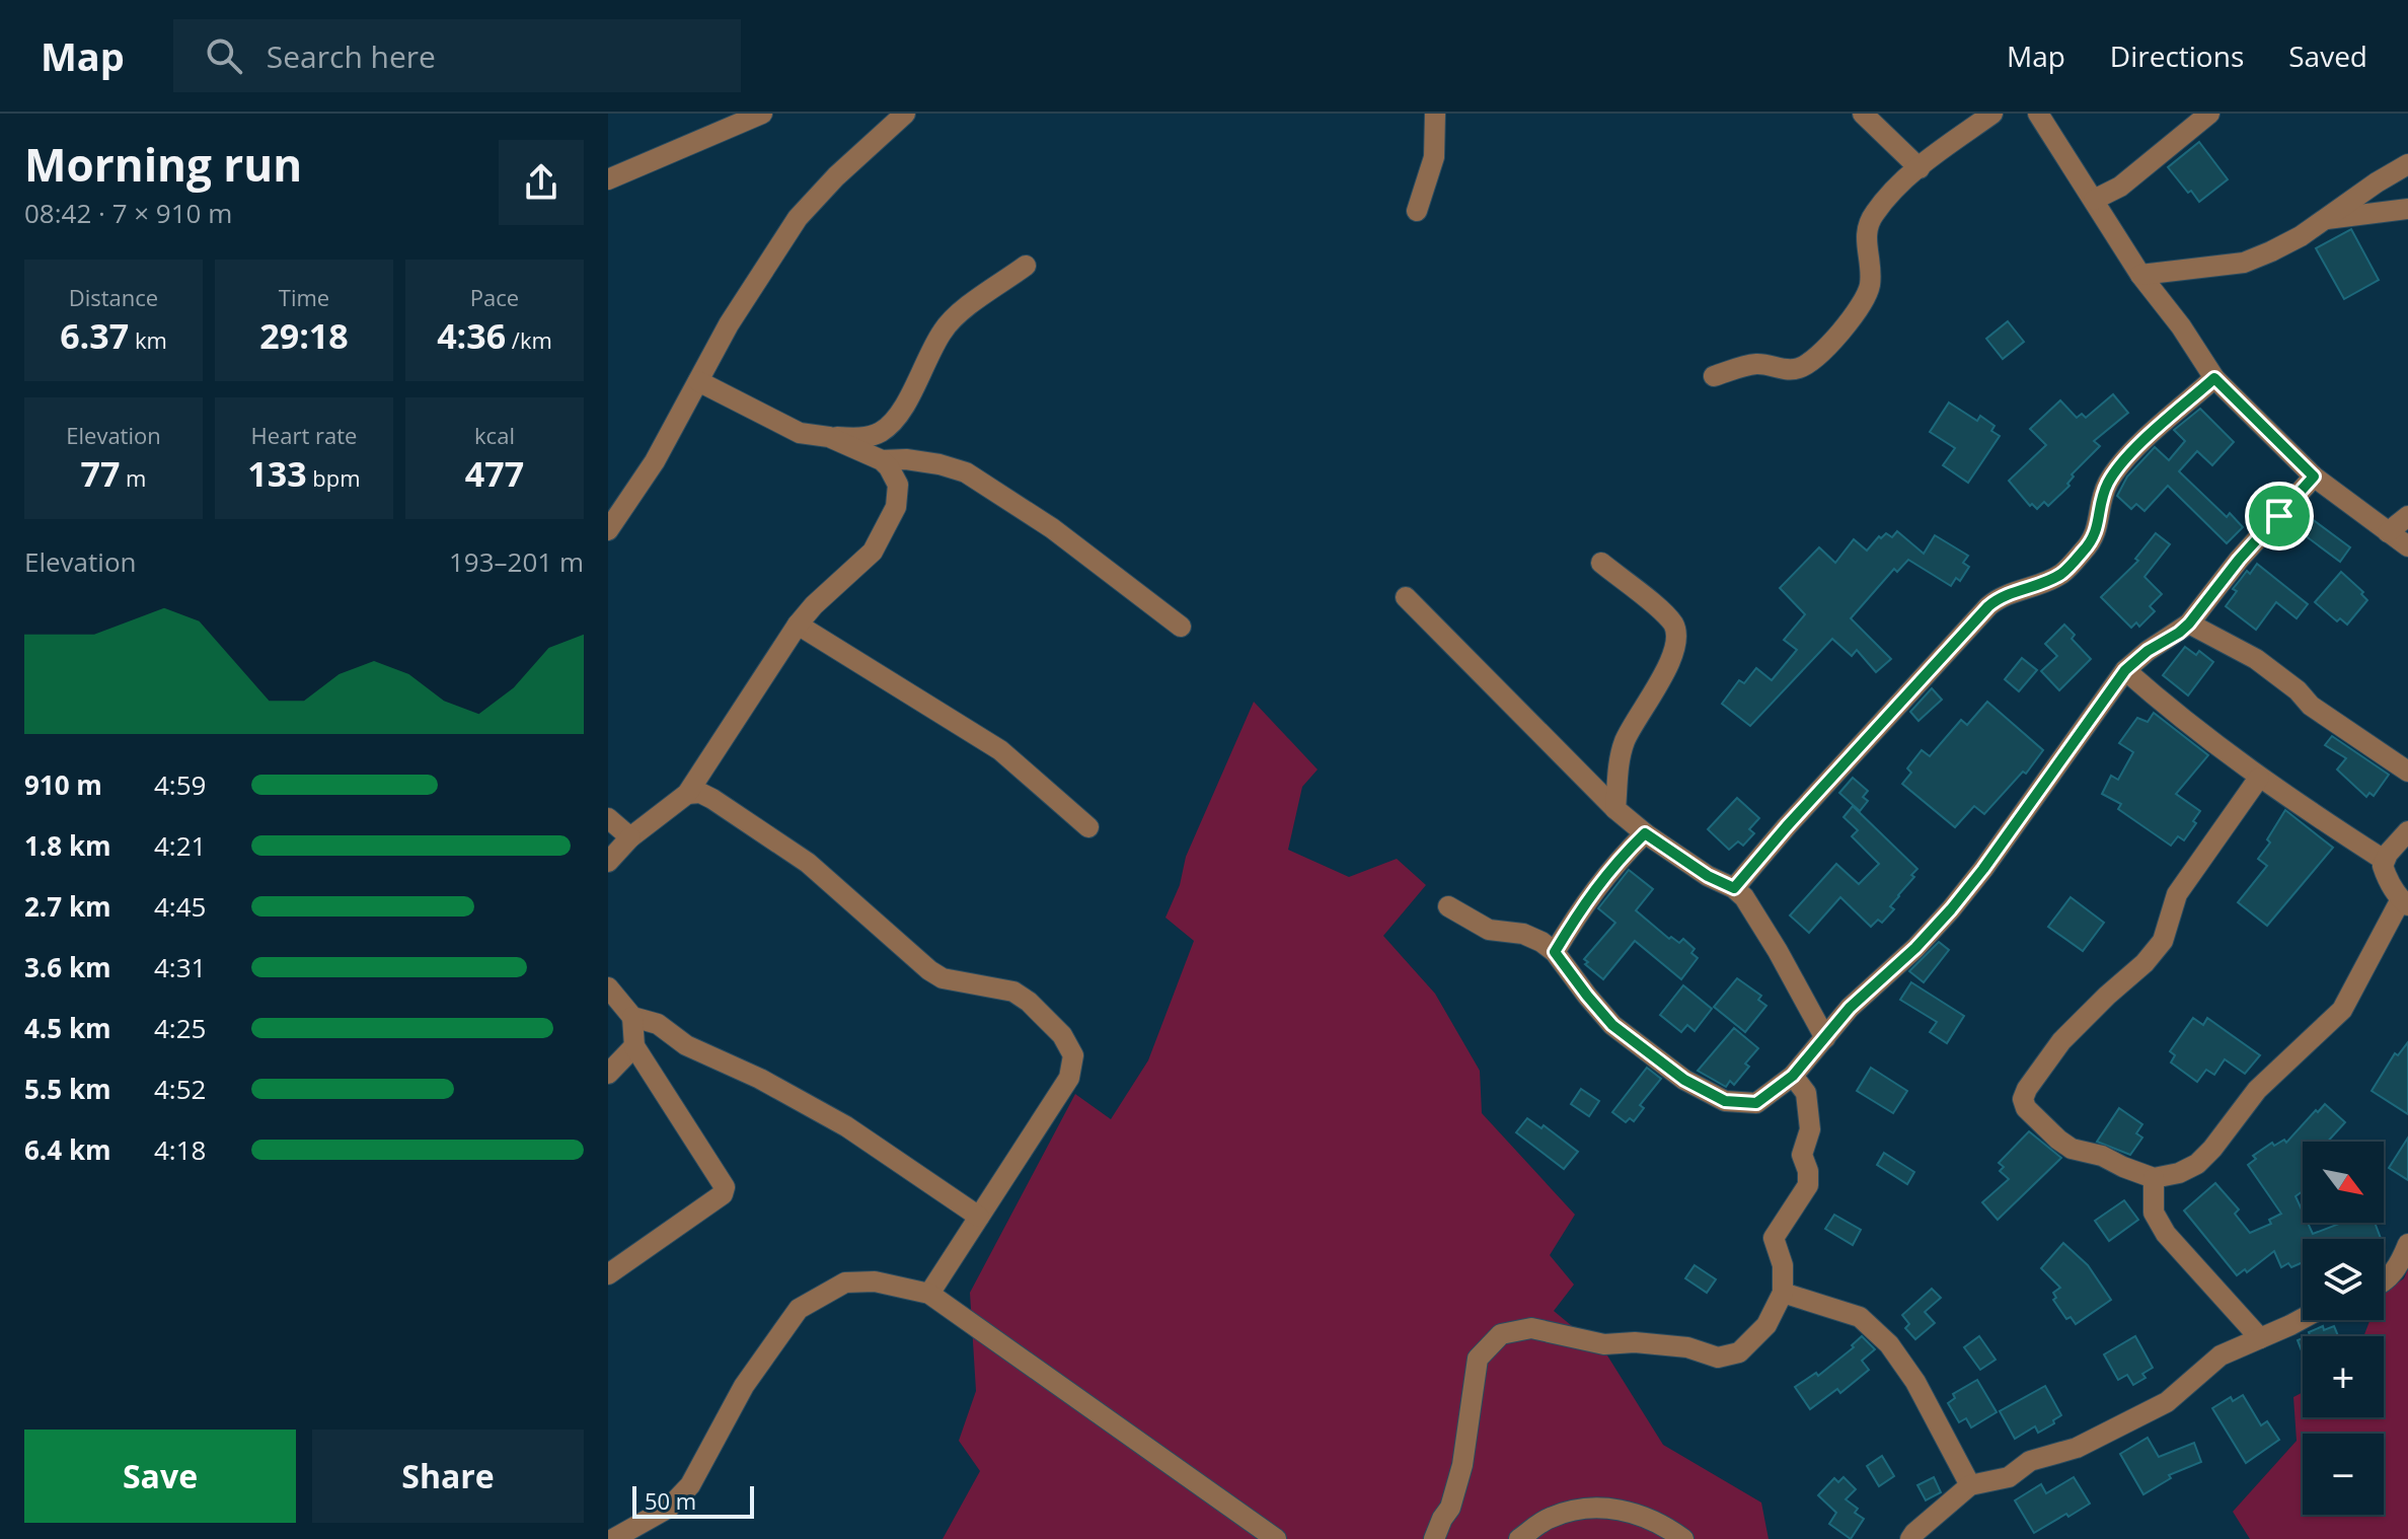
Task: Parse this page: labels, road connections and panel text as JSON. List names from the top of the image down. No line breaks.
{"scale_bar":"50 m","north":"bottom right","page":{"header":"Map","search":"Search here","nav":["Map","Directions","Saved"],"heading":["Morning run","08:42 · 7 × 910 m"],"stats":[["Distance","6.37 km"],["Time","29:18"],["Pace","4:36 /km"],["Elevation","77 m"],["Heart rate","133 bpm"],["kcal","477"]],"chart":["Elevation","193–201 m"],"list":[{"name":"910 m","note":"4:59"},{"name":"1.8 km","note":"4:21"},{"name":"2.7 km","note":"4:45"},{"name":"3.6 km","note":"4:31"},{"name":"4.5 km","note":"4:25"},{"name":"5.5 km","note":"4:52"},{"name":"6.4 km","note":"4:18"}],"map_buttons":["+","−"],"buttons":["Save","Share"],"scale":"50 m"}}
